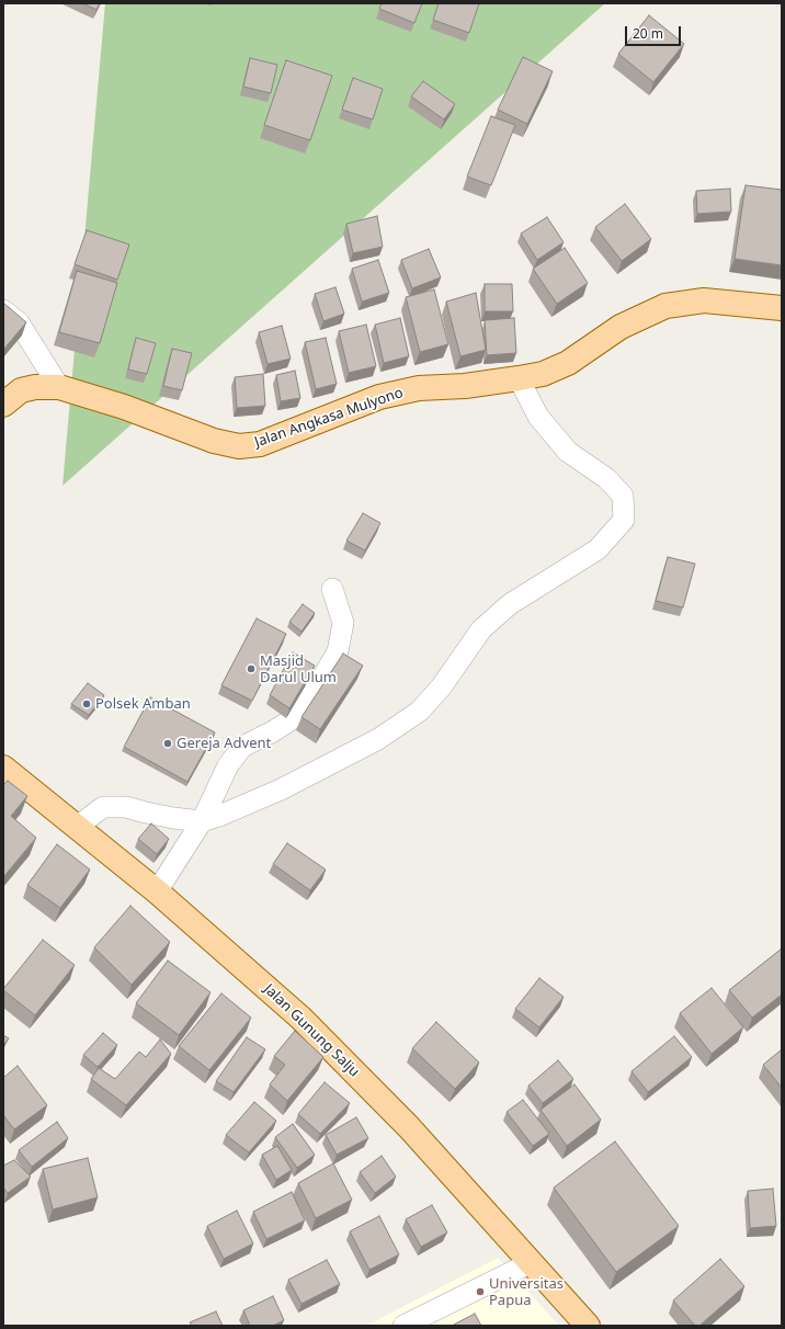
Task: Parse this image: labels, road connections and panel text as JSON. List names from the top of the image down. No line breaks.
{"streets":{"main road":["Jalan Angkasa Mulyono","Jalan Gunung Salju"]},"places":["Masjid Darul Ulum","Polsek Amban","Gereja Advent","Universitas Papua"],"scale_bar":"20 m"}
